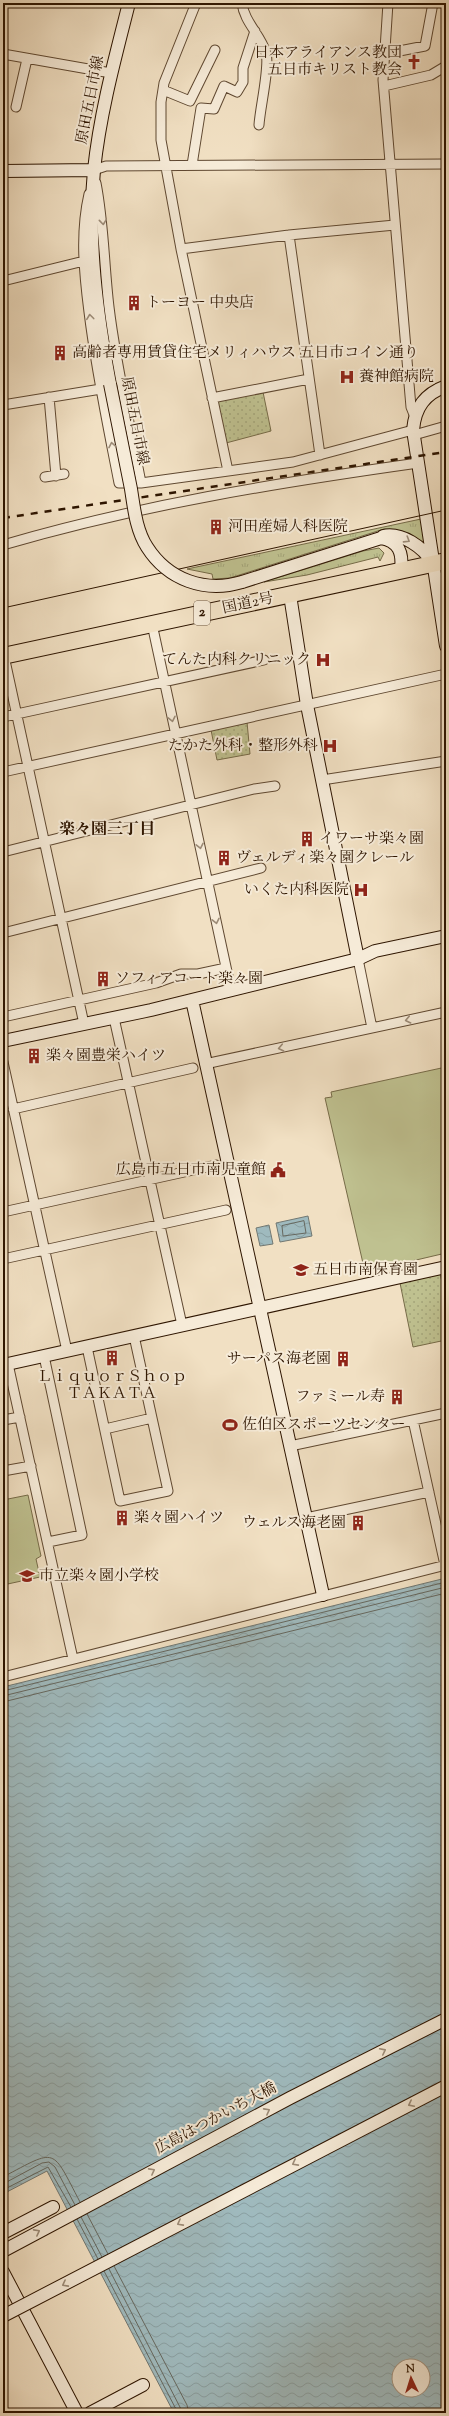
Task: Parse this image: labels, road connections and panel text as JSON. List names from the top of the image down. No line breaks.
{"streets":{"highway":["国道2号","2"],"street":["原田五日市線","広島はつかいち大橋"]},"crossings":[["原田五日市線","国道2号"]],"districts":["楽々園三丁目"],"places":{"church":["日本アライアンス教団 五日市キリスト教会"],"building":["トーヨー 中央店","高齢者専用賃貸住宅メリィハウス 五日市コイン通り","河田産婦人科医院","イワーサ楽々園","ヴェルディ楽々園クレール","ソフィアコート楽々園","楽々園豊栄ハイツ","ＬｉｑｕｏｒＳｈｏｐ ＴＡＫＡＴＡ","サーパス海老園","ファミール寿","楽々園ハイツ","ウェルス海老園"],"hospital":["養神館病院","てんた内科クリニック","たかた外科・整形外科","いくた内科医院"],"public building":["広島市五日市南児童館"],"school or university":["五日市南保育園","市立楽々園小学校"],"sports":["佐伯区スポーツセンター"]},"north":"top"}
